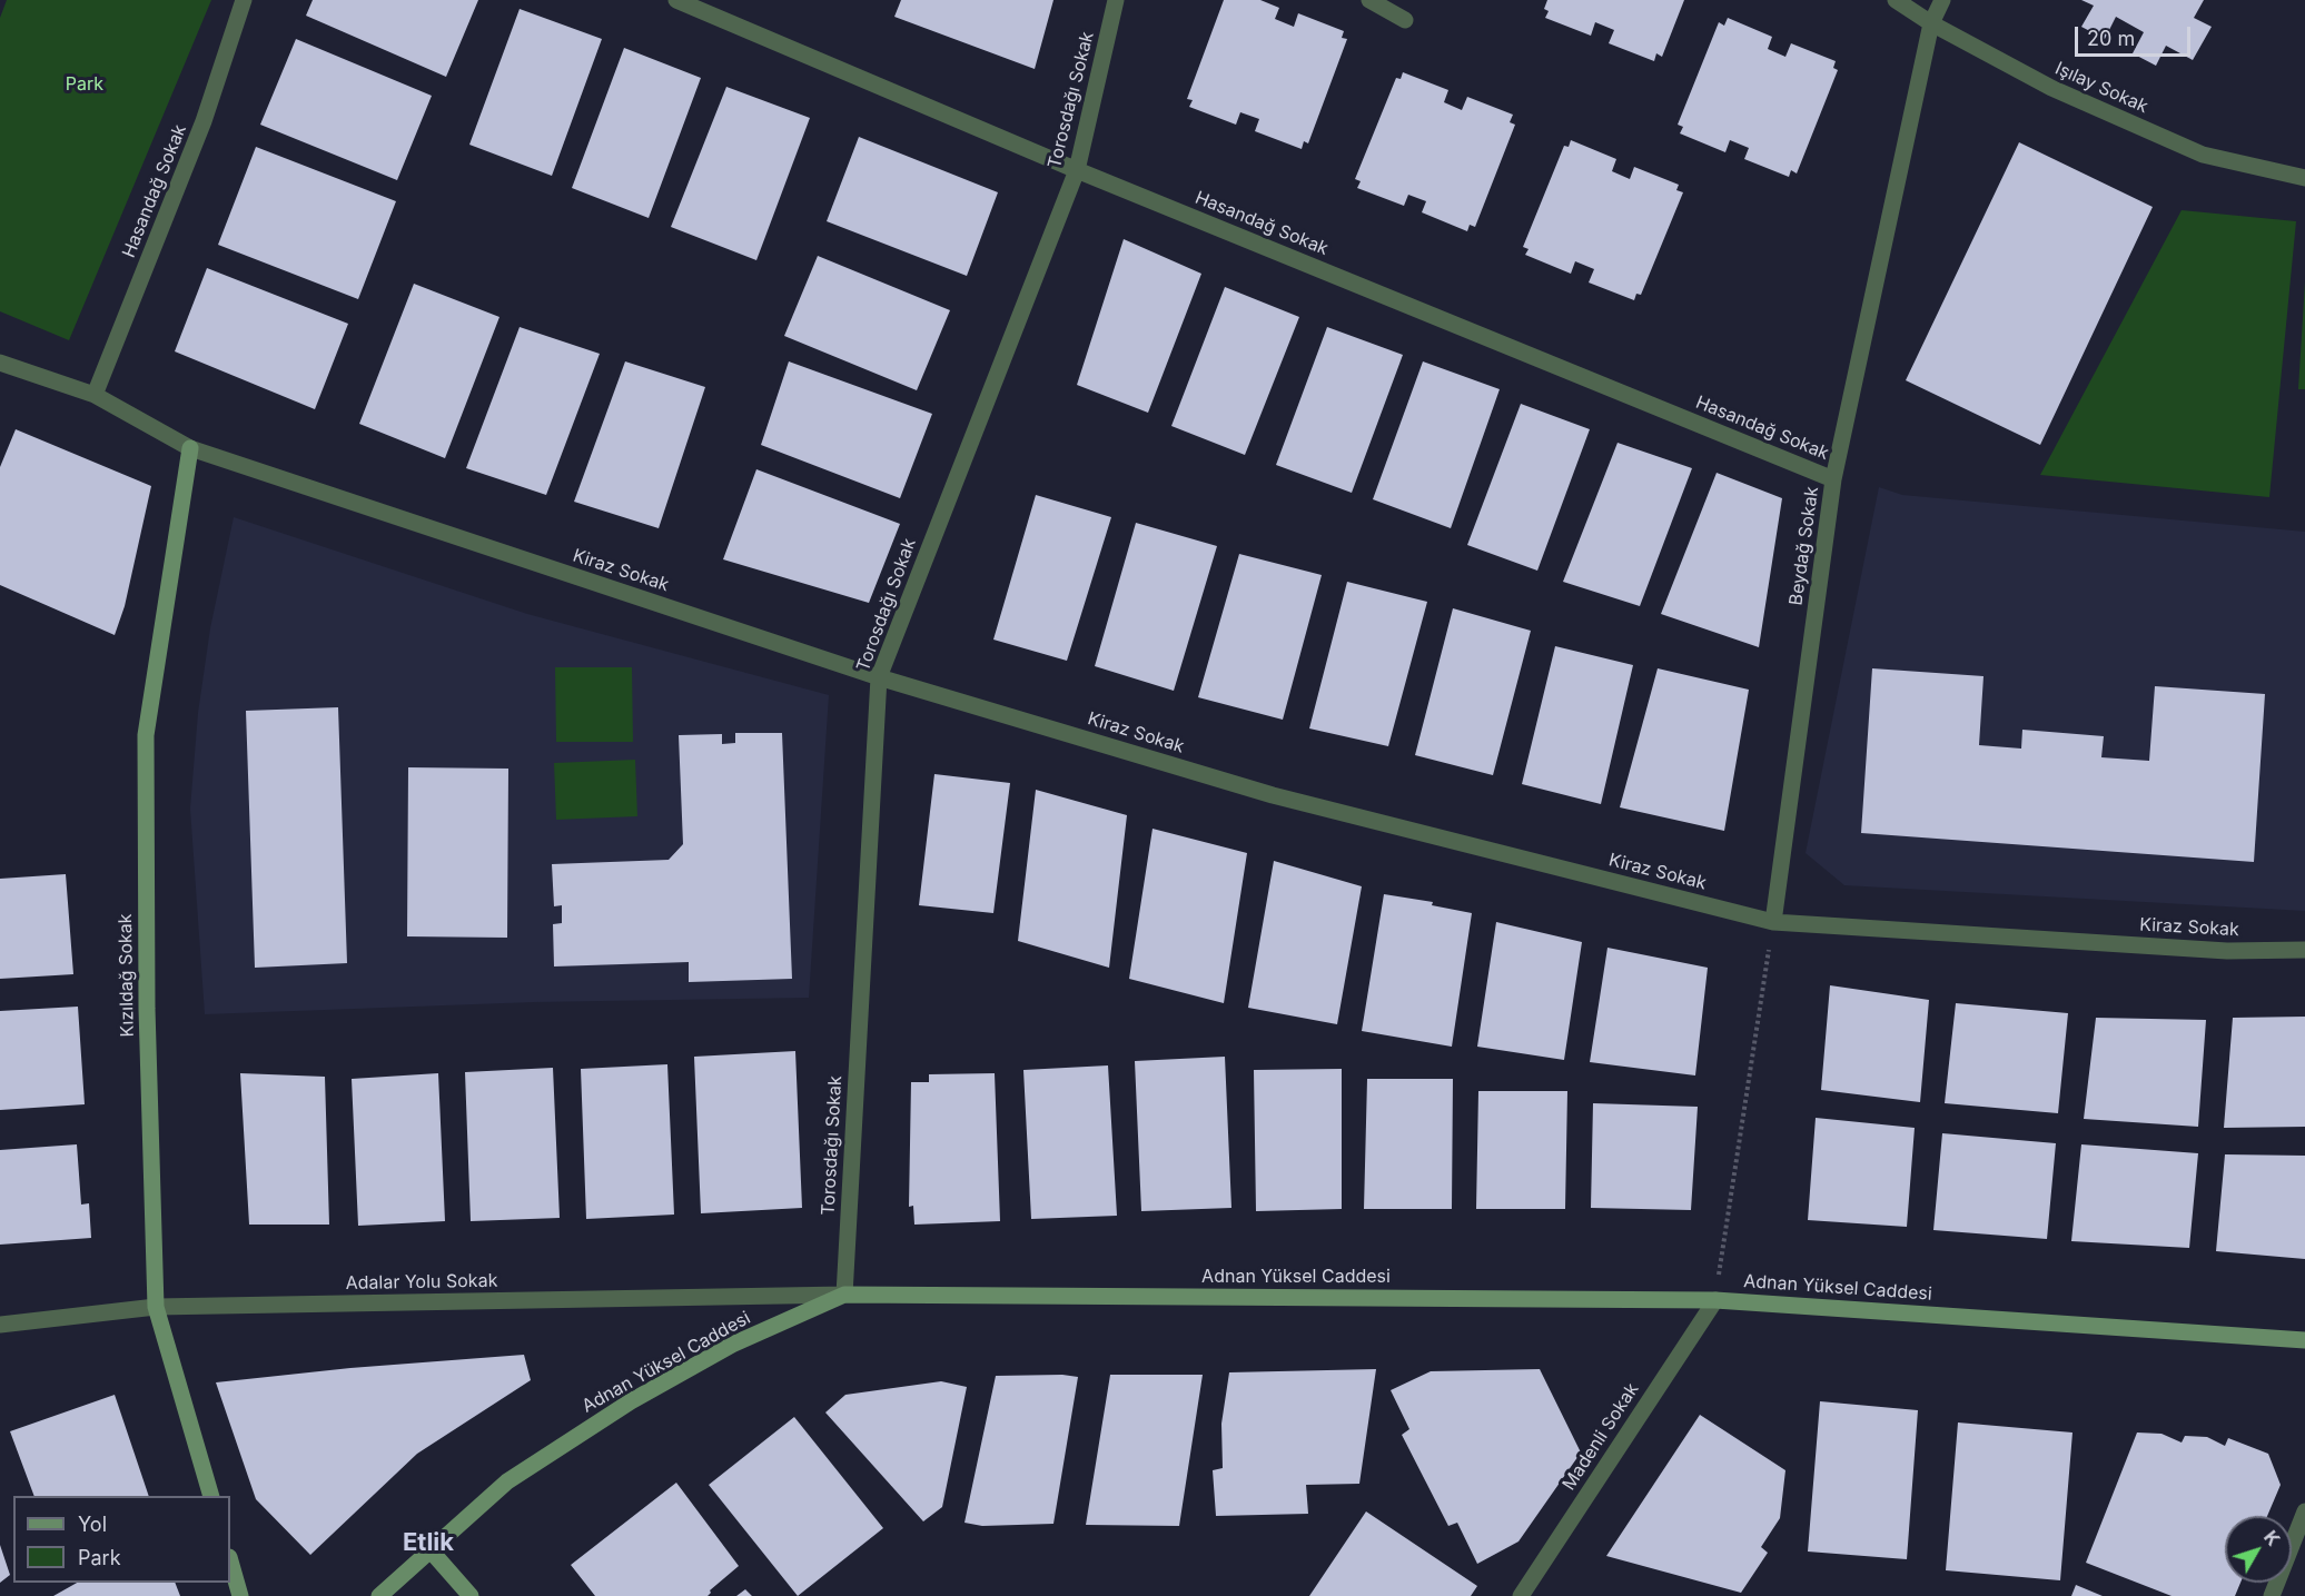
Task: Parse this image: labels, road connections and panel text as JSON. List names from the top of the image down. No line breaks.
{"streets":{"street":["Işılay Sokak","Torosdağı Sokak","Hasandağ Sokak","Beydağ Sokak","Kiraz Sokak","Kızıldağ Sokak","Adnan Yüksel Caddesi","Adalar Yolu Sokak","Madenli Sokak"]},"crossings":[["Işılay Sokak","Beydağ Sokak"],["Torosdağı Sokak","Hasandağ Sokak"],["Torosdağı Sokak","Kiraz Sokak"],["Torosdağı Sokak","Adnan Yüksel Caddesi"],["Torosdağı Sokak","Adalar Yolu Sokak"],["Hasandağ Sokak","Beydağ Sokak"],["Hasandağ Sokak","Kiraz Sokak"],["Beydağ Sokak","Kiraz Sokak"],["Kiraz Sokak","Kızıldağ Sokak"],["Kızıldağ Sokak","Adalar Yolu Sokak"],["Adnan Yüksel Caddesi","Adalar Yolu Sokak"],["Adnan Yüksel Caddesi","Madenli Sokak"]],"districts":["Etlik"],"parks":["Park"],"legend":["Yol","Park"],"scale_bar":"20 m","north":"top right"}
